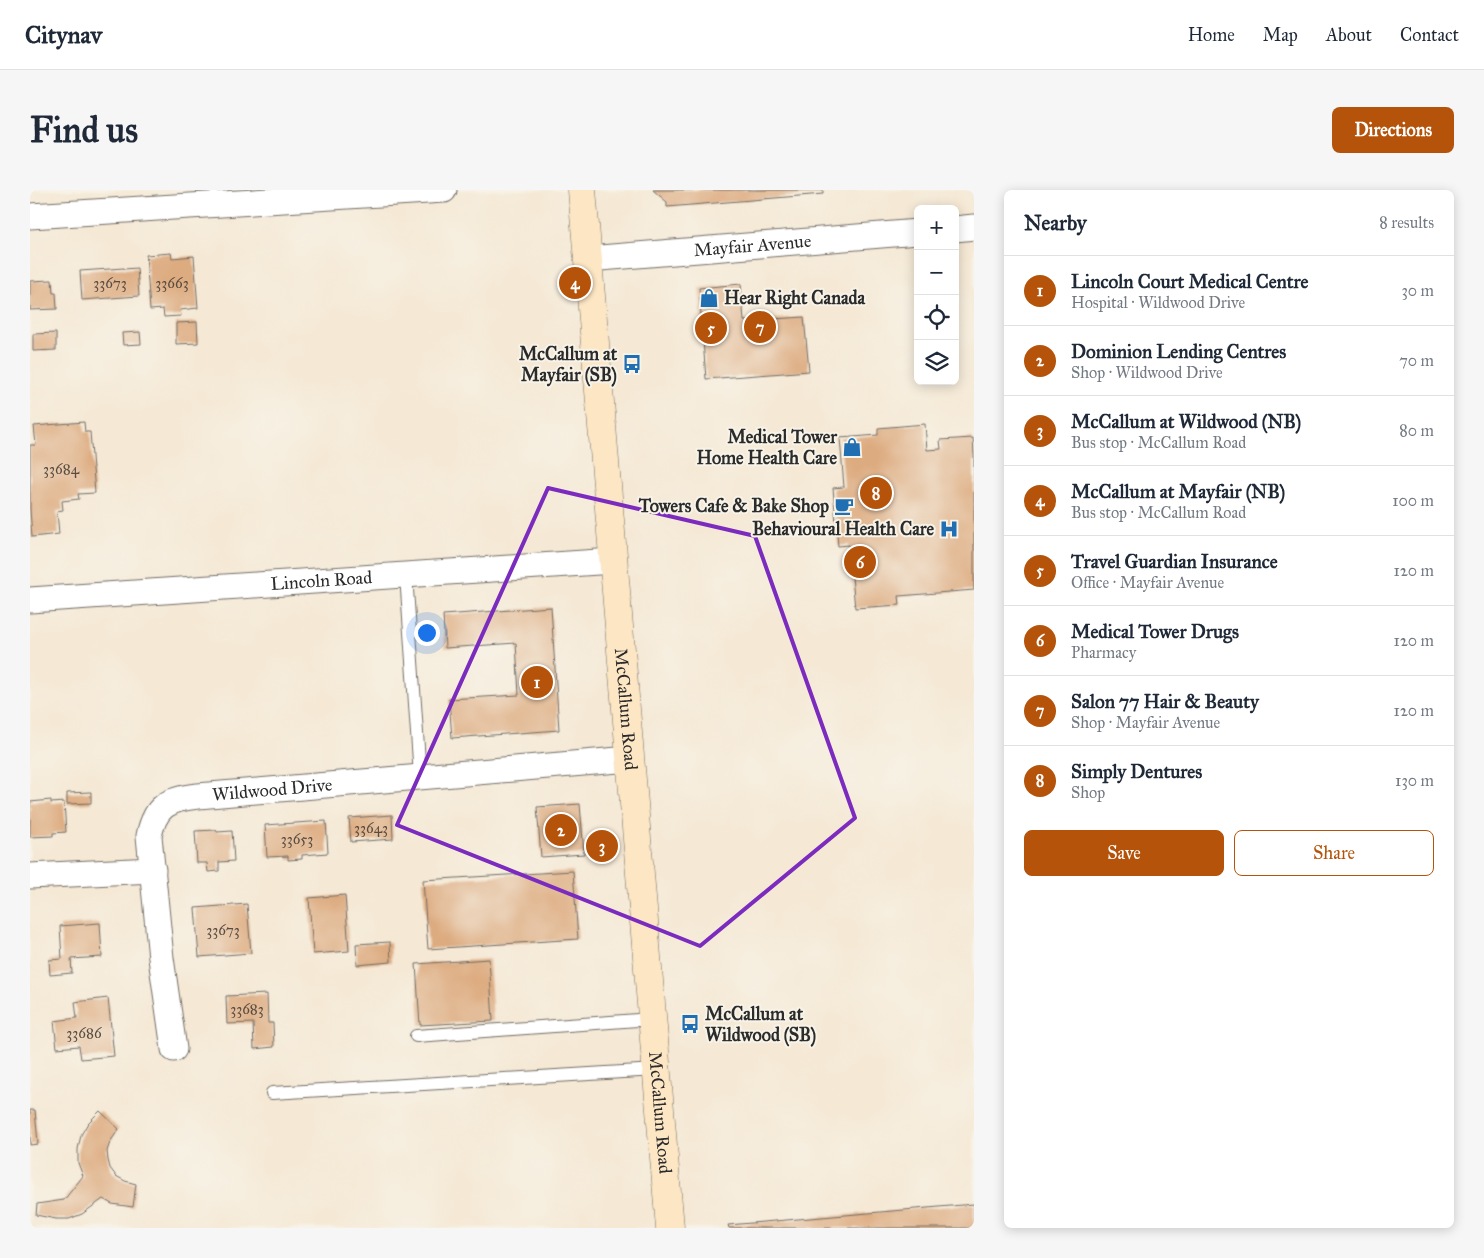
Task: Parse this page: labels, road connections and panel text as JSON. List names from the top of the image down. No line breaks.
{"streets":{"main road":["McCallum Road"],"street":["Mayfair Avenue","Lincoln Road","Wildwood Drive"]},"crossings":[["Mayfair Avenue","McCallum Road"],["Lincoln Road","McCallum Road"],["McCallum Road","Wildwood Drive"]],"places":{"shop":["Hear Right Canada","Medical Tower Home Health Care"],"bus stop":["McCallum at Mayfair (SB)","McCallum at Wildwood (SB)"],"cafe":["Towers Cafe & Bake Shop"],"hospital":["Behavioural Health Care"]},"house_numbers":["33673","33663","33684","33643","33653","33673","33683","33686"],"page":{"header":"Citynav","nav":["Home","Map","About","Contact"],"buttons":["Directions",["Save","Share"]],"title":"Find us","heading":["Nearby","8 results"],"map_buttons":["+","−"],"list":[{"mark":"1","name":"Lincoln Court Medical Centre","note":"Hospital · Wildwood Drive","value":"30 m"},{"mark":"2","name":"Dominion Lending Centres","note":"Shop · Wildwood Drive","value":"70 m"},{"mark":"3","name":"McCallum at Wildwood (NB)","note":"Bus stop · McCallum Road","value":"80 m"},{"mark":"4","name":"McCallum at Mayfair (NB)","note":"Bus stop · McCallum Road","value":"100 m"},{"mark":"5","name":"Travel Guardian Insurance","note":"Office · Mayfair Avenue","value":"120 m"},{"mark":"6","name":"Medical Tower Drugs","note":"Pharmacy","value":"120 m"},{"mark":"7","name":"Salon 77 Hair & Beauty","note":"Shop · Mayfair Avenue","value":"120 m"},{"mark":"8","name":"Simply Dentures","note":"Shop","value":"130 m"}],"pins":["4","7","5","8","6","1","2","3"]}}
